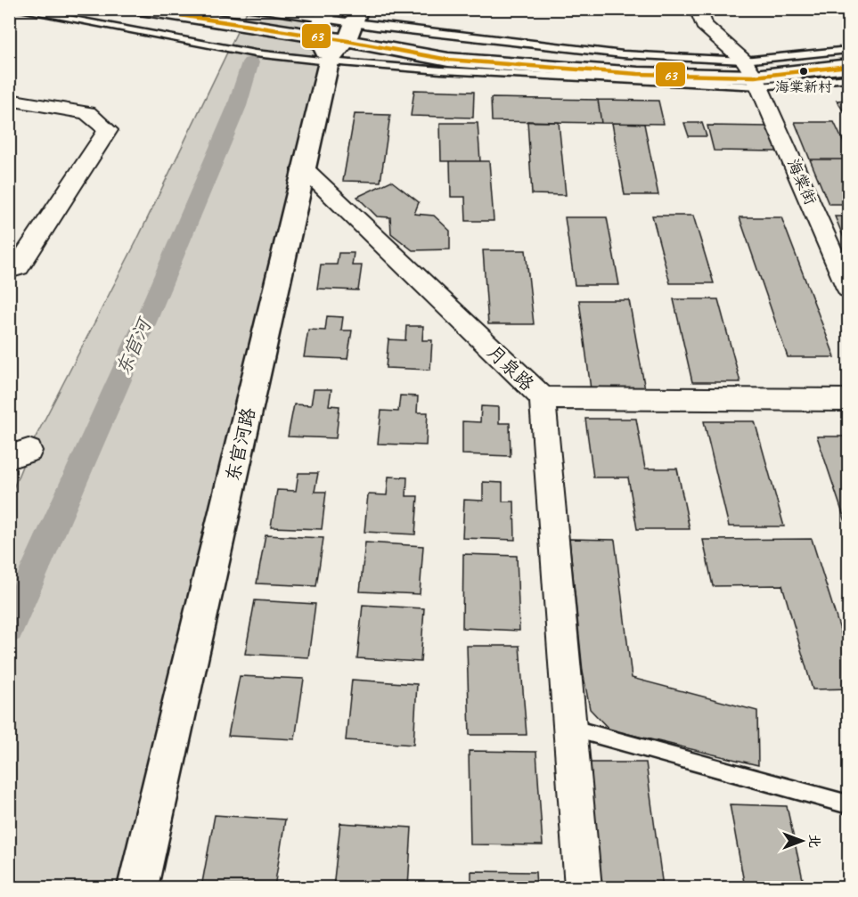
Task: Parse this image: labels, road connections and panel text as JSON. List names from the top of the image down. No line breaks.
{"streets":{"street":["海棠街","月泉路","东官河路"]},"crossings":[["月泉路","东官河路"]],"water":["东官河"],"places":["海棠新村"],"lines":["transit line 63"],"north":"right"}
